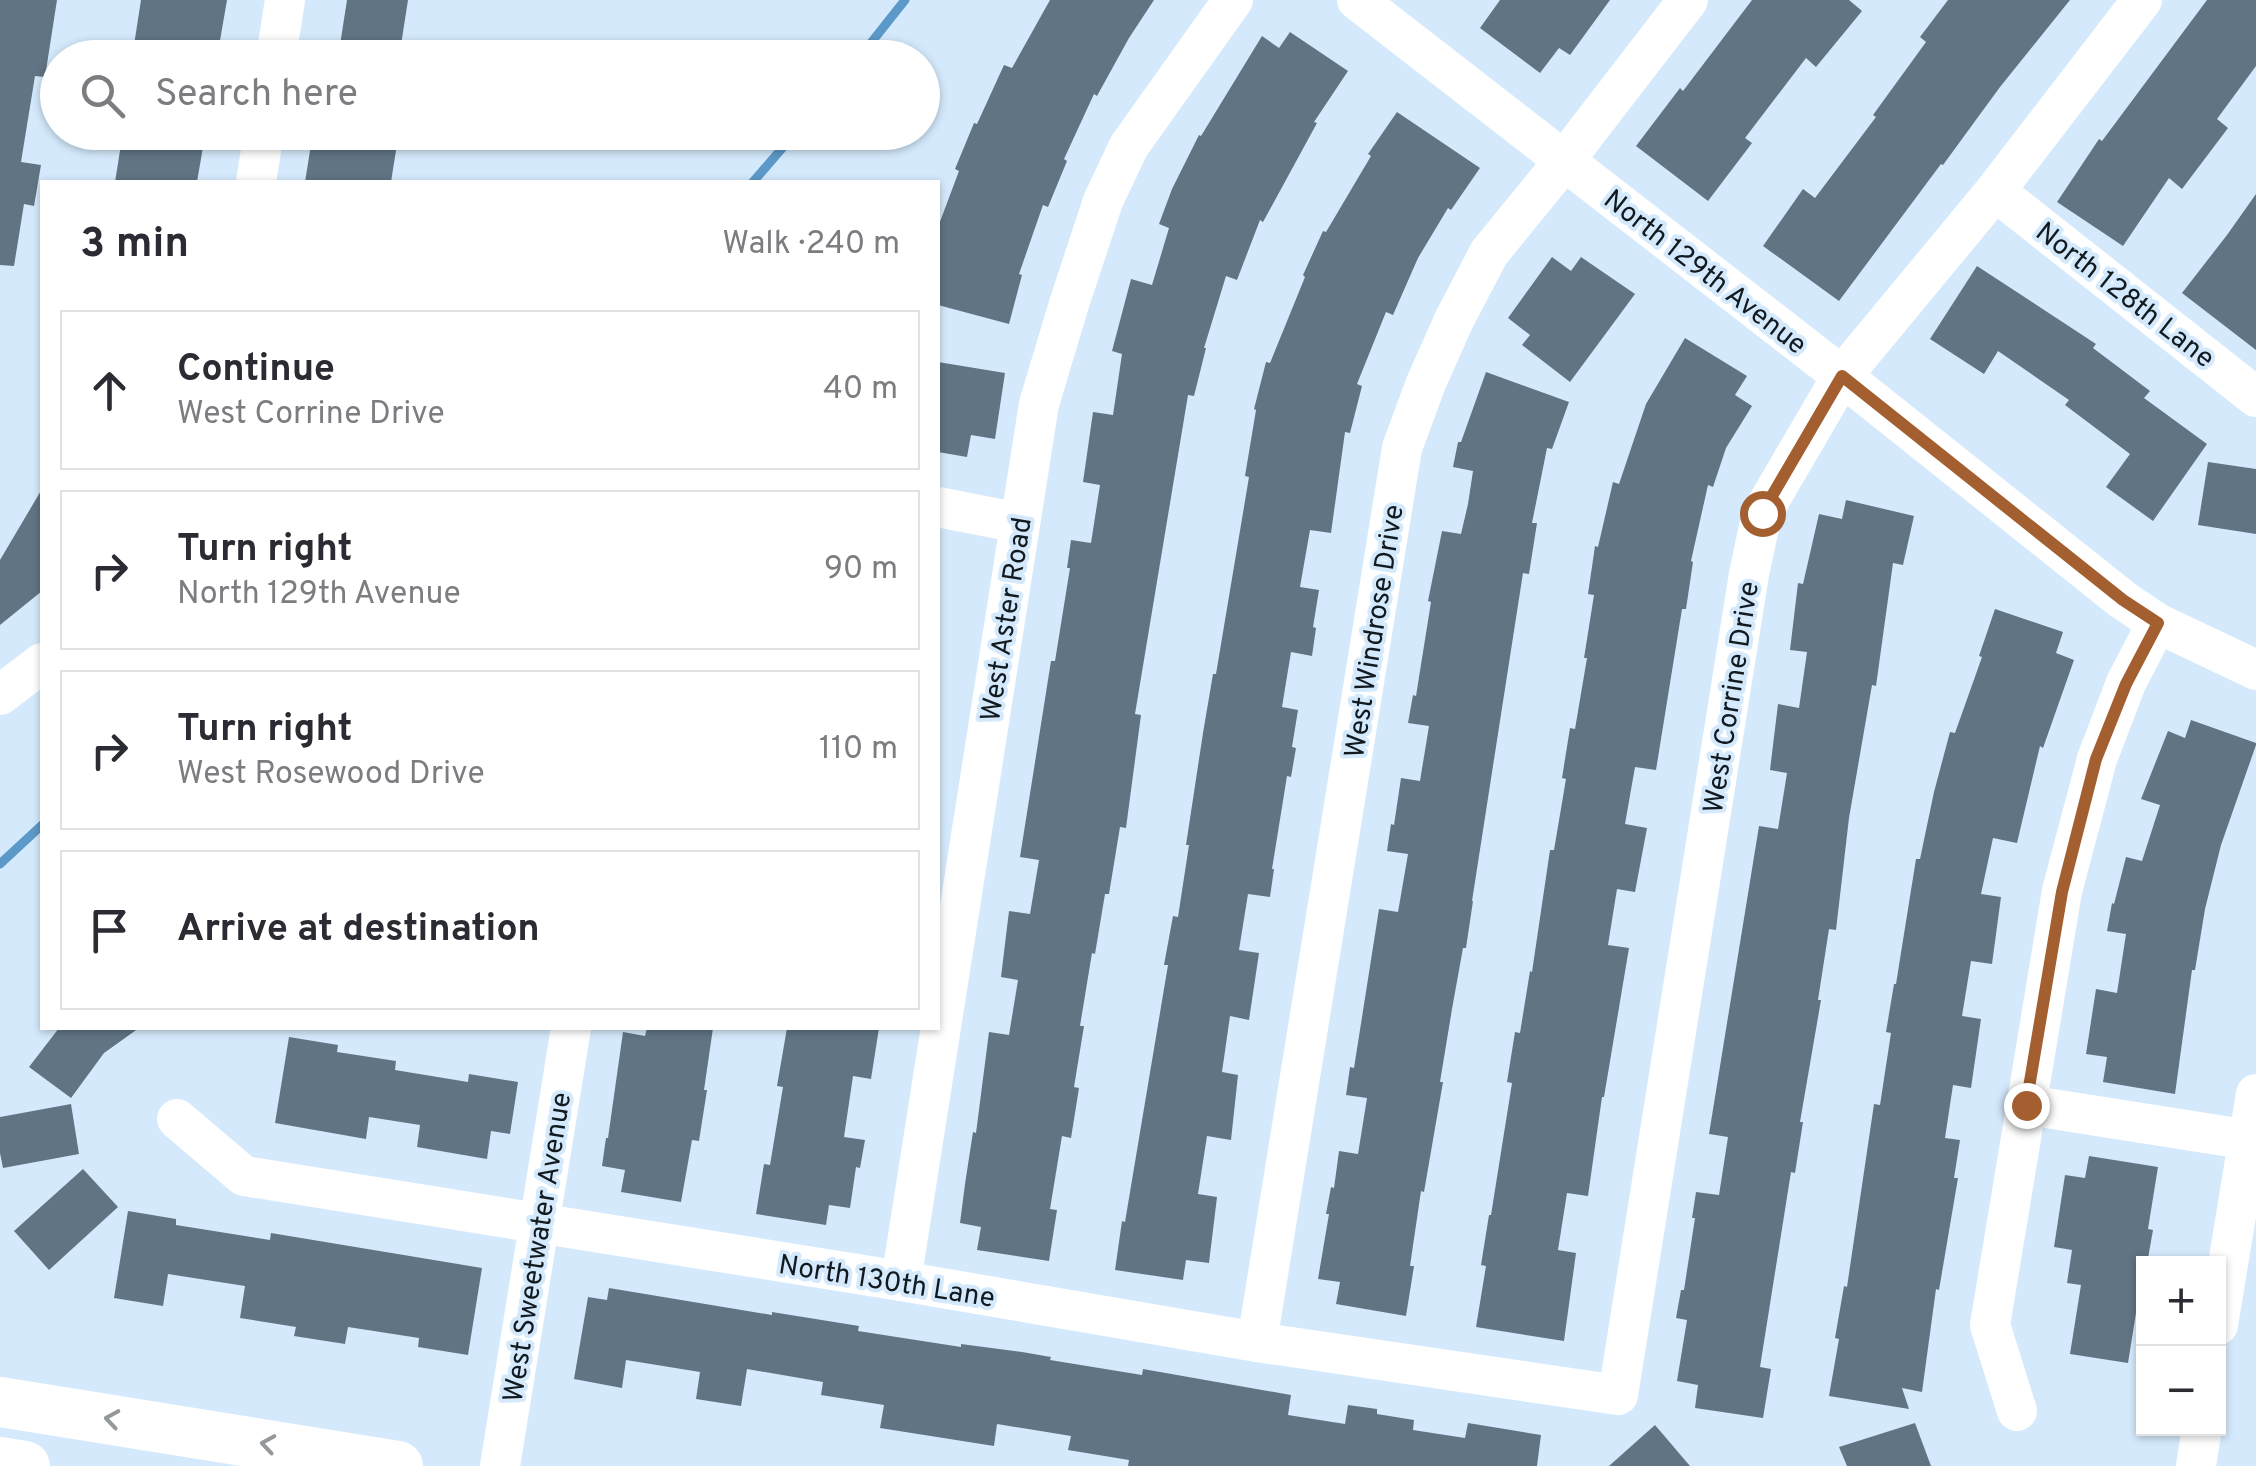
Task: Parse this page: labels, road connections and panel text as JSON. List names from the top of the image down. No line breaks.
{"streets":{"street":["North 129th Avenue","North 128th Lane","West Aster Road","West Windrose Drive","West Corrine Drive","West Sweetwater Avenue","North 130th Lane"]},"crossings":[["North 129th Avenue","West Windrose Drive"],["North 129th Avenue","West Corrine Drive"],["North 128th Lane","West Corrine Drive"],["West Aster Road","North 130th Lane"],["West Windrose Drive","North 130th Lane"],["West Corrine Drive","North 130th Lane"],["West Sweetwater Avenue","North 130th Lane"]],"page":{"search":"Search here","heading":["3 min","Walk · 240 m"],"list":[["Continue","West Corrine Drive","40 m"],["Turn right","North 129th Avenue","90 m"],["Turn right","West Rosewood Drive","110 m"],"Arrive at destination"],"map_buttons":["+","−"]}}
